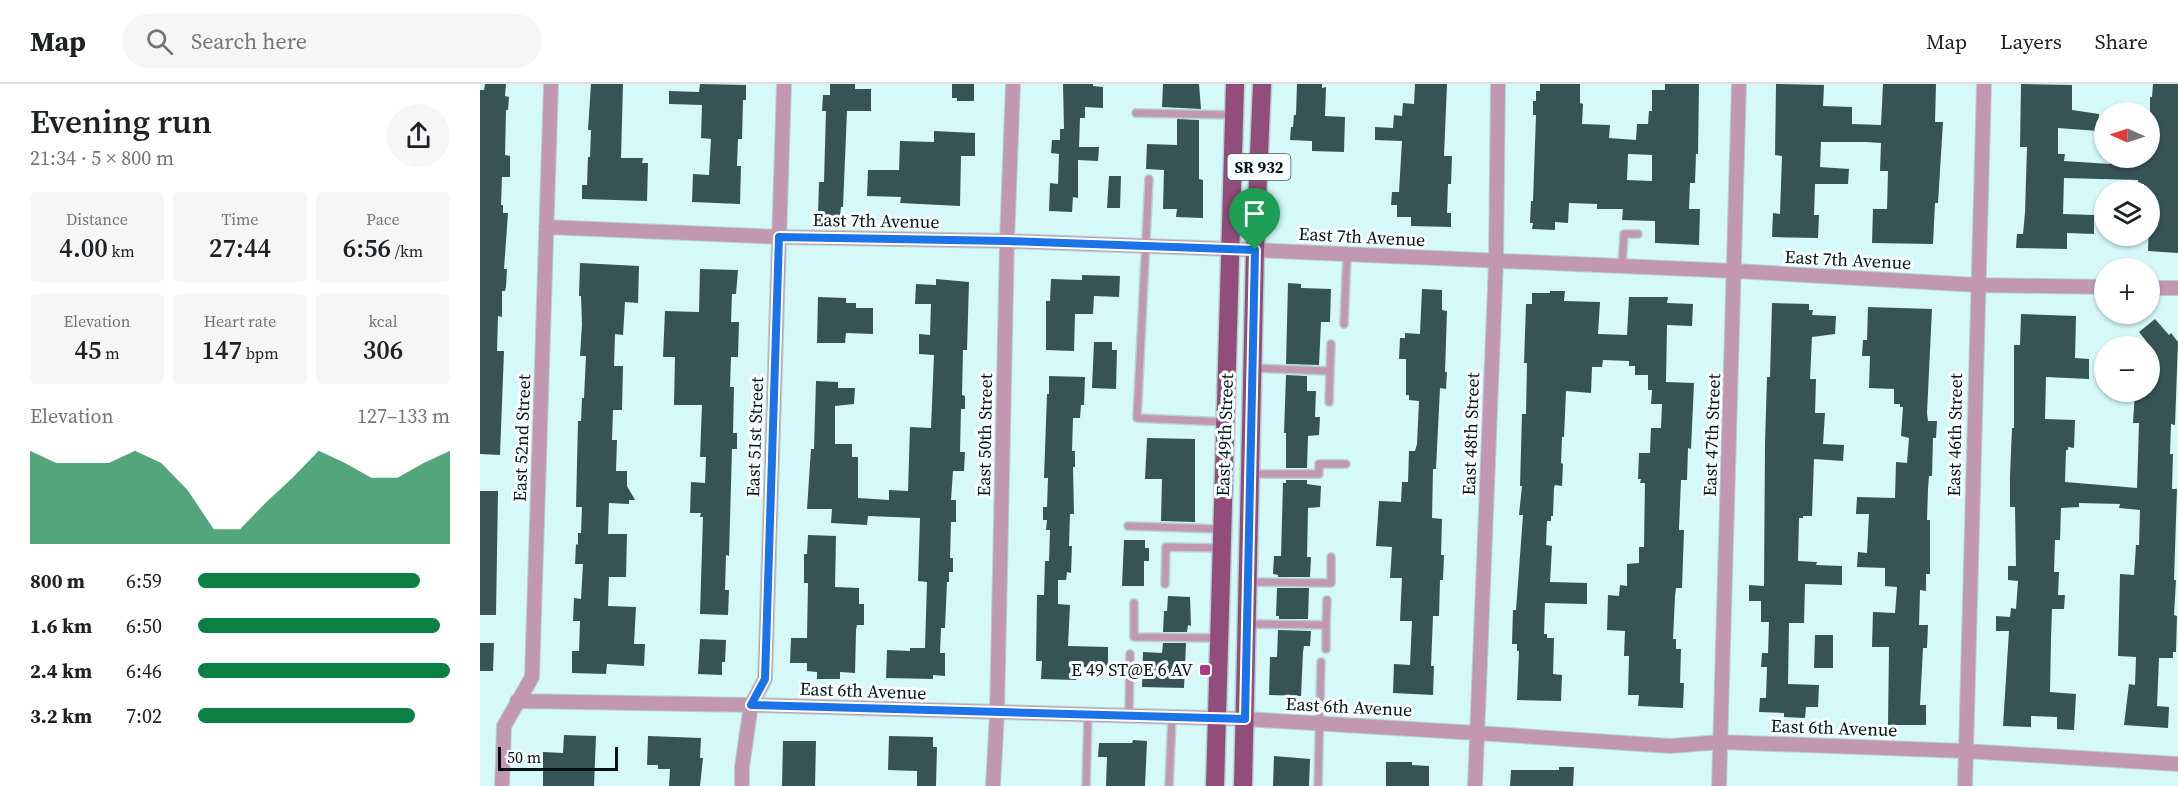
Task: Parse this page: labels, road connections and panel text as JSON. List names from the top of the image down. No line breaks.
{"streets":{"main road":["SR 932","East 49th Street"],"street":["East 7th Avenue","East 48th Street","East 50th Street","East 47th Street","East 46th Street","East 51st Street","East 52nd Street","East 6th Avenue"]},"crossings":[["East 7th Avenue","East 48th Street"],["East 7th Avenue","East 50th Street"],["East 7th Avenue","East 49th Street"],["East 7th Avenue","East 47th Street"],["East 7th Avenue","East 46th Street"],["East 7th Avenue","East 51st Street"],["East 7th Avenue","East 52nd Street"],["East 48th Street","East 6th Avenue"],["East 50th Street","East 6th Avenue"],["East 49th Street","East 6th Avenue"],["East 47th Street","East 6th Avenue"],["East 46th Street","East 6th Avenue"],["East 51st Street","East 6th Avenue"],["East 52nd Street","East 6th Avenue"]],"places":{"transit":["E 49 ST@E 6 AV"]},"scale_bar":"50 m","north":"left","page":{"header":"Map","search":"Search here","nav":["Map","Layers","Share"],"heading":["Evening run","21:34 · 5 × 800 m"],"map_buttons":["+","−"],"stats":[["Distance","4.00 km"],["Time","27:44"],["Pace","6:56 /km"],["Elevation","45 m"],["Heart rate","147 bpm"],["kcal","306"]],"chart":["Elevation","127–133 m"],"list":[{"name":"800 m","note":"6:59"},{"name":"1.6 km","note":"6:50"},{"name":"2.4 km","note":"6:46"},{"name":"3.2 km","note":"7:02"}],"scale":"50 m"}}
